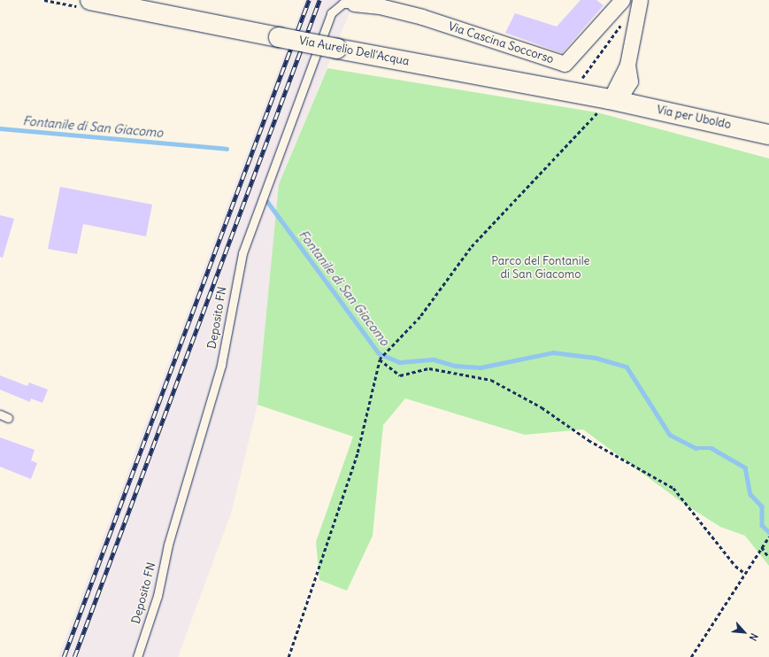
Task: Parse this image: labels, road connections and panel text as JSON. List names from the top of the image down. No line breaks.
{"streets":{"street":["Via Cascina Soccorso","Via Aurelio Dell'Acqua","Via per Uboldo"],"lane":["Deposito FN"]},"crossings":[["Via Cascina Soccorso","Deposito FN"],["Via Aurelio Dell'Acqua","Via per Uboldo"]],"water":["Fontanile di San Giacomo"],"parks":["Parco del Fontanile di San Giacomo"],"north":"bottom right"}
